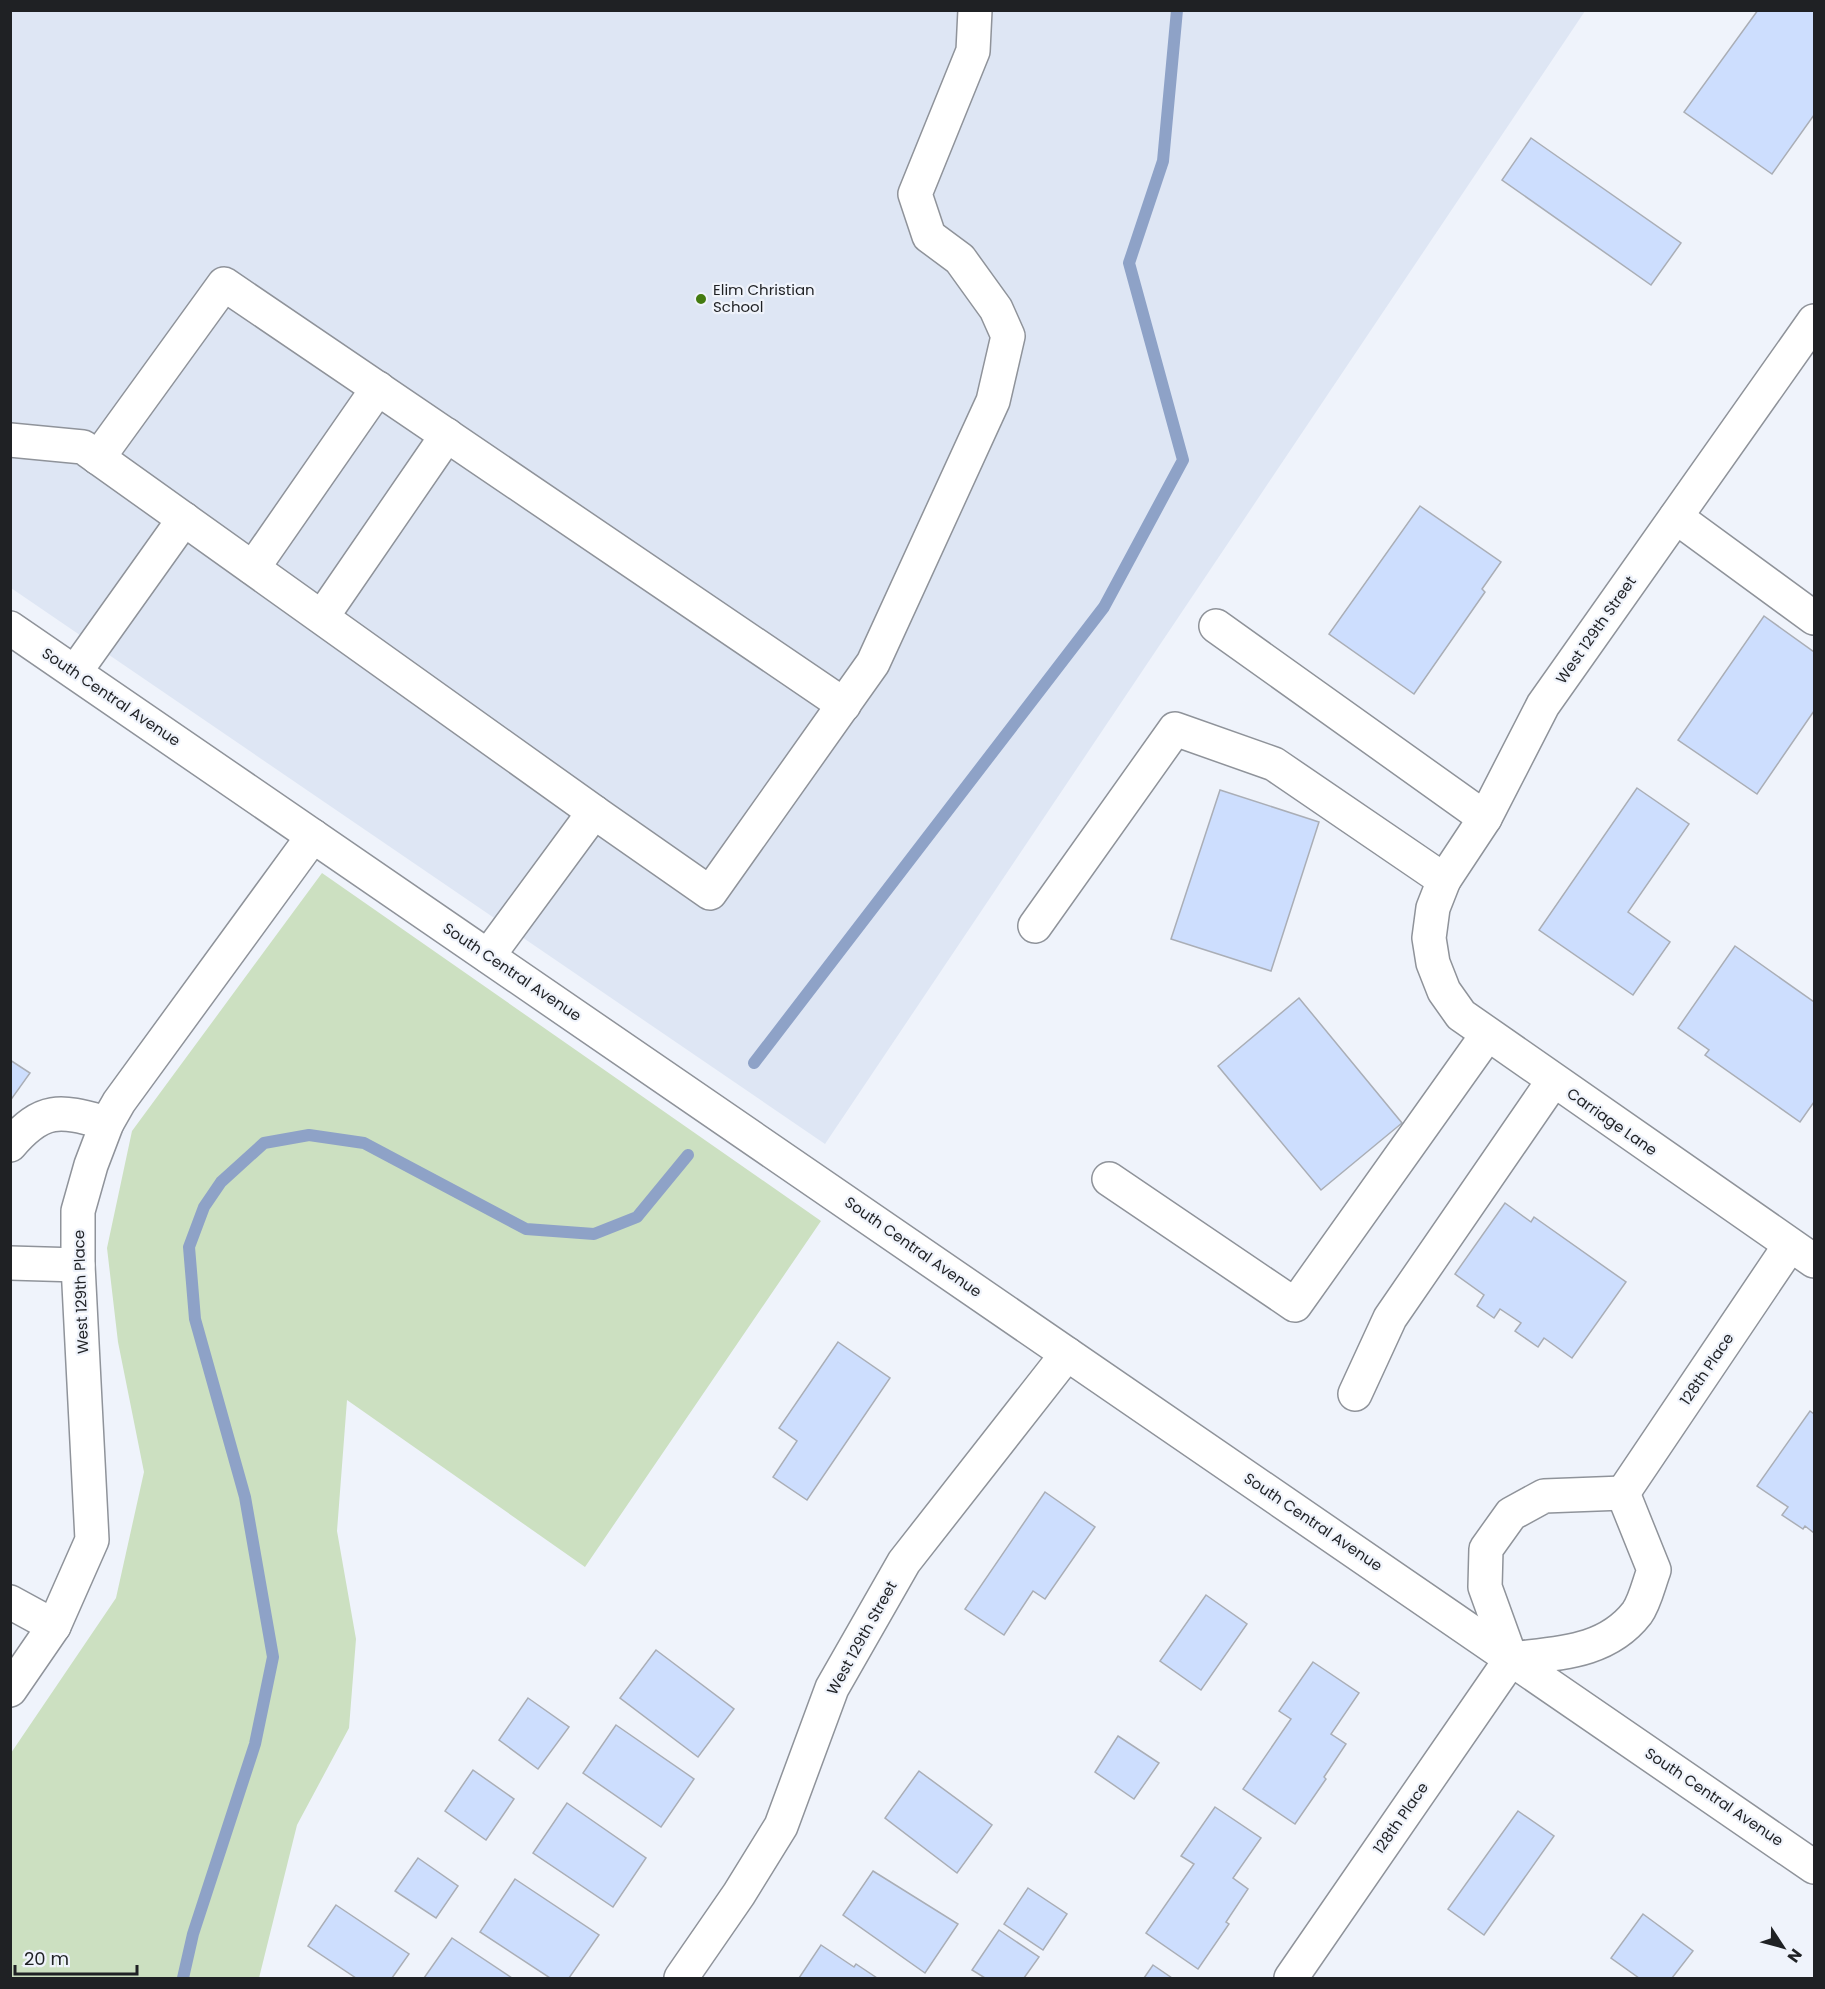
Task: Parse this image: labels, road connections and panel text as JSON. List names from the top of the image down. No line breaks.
{"streets":{"street":["West 129th Street","South Central Avenue","Carriage Lane","West 129th Place","128th Place"]},"crossings":[["West 129th Street","South Central Avenue"],["West 129th Street","Carriage Lane"],["South Central Avenue","West 129th Place"],["South Central Avenue","128th Place"],["Carriage Lane","128th Place"]],"places":["Elim Christian School"],"scale_bar":"20 m","north":"bottom right"}
